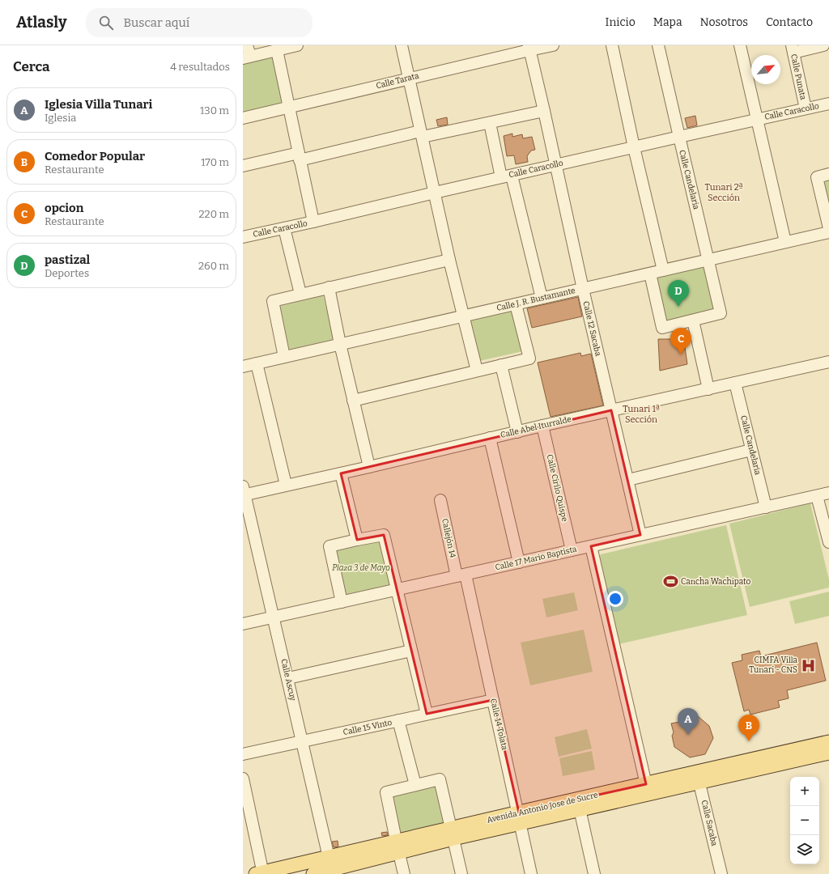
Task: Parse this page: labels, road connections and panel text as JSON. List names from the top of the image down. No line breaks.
{"streets":{"main road":["Avenida Antonio Jose de Sucre"],"street":["Calle Punata","Calle Tarata","Calle Caracollo","Calle Candelaria","Calle J. R. Bustamante","Calle 12 Sacaba","Calle Abel Iturralde","Calle Cirilo Quispe","Callejón 14","Calle 17 Mario Baptista","Calle Ascuy","Calle 14 Tolata","Calle 15 Vinto","Calle Sacaba"]},"crossings":[["Calle Punata","Calle Caracollo"],["Calle Tarata","Calle 12 Sacaba"],["Calle Caracollo","Calle Candelaria"],["Calle Caracollo","Calle 12 Sacaba"],["Calle Candelaria","Calle J. R. Bustamante"],["Calle Candelaria","Calle Abel Iturralde"],["Calle Candelaria","Calle 17 Mario Baptista"],["Calle J. R. Bustamante","Calle 12 Sacaba"],["Calle 12 Sacaba","Calle Abel Iturralde"],["Calle 12 Sacaba","Calle 17 Mario Baptista"],["Calle Abel Iturralde","Calle Cirilo Quispe"],["Calle Abel Iturralde","Calle Ascuy"],["Calle Cirilo Quispe","Calle 17 Mario Baptista"],["Callejón 14","Calle 17 Mario Baptista"],["Callejón 14","Calle 14 Tolata"],["Calle 17 Mario Baptista","Calle Ascuy"],["Calle 17 Mario Baptista","Calle 14 Tolata"],["Calle Ascuy","Calle 15 Vinto"],["Calle Ascuy","Avenida Antonio Jose de Sucre"],["Calle 14 Tolata","Calle 15 Vinto"],["Calle 14 Tolata","Avenida Antonio Jose de Sucre"],["Avenida Antonio Jose de Sucre","Calle Sacaba"]],"districts":["Tunari 2ª Sección","Tunari 1ª Sección"],"parks":["Plaza 3 de Mayo"],"places":{"sports":["Cancha Wachipato"],"hospital":["CIMFA Villa Tunari - CNS"]},"north":"top right","page":{"header":"Atlasly","search":"Buscar aquí","nav":["Inicio","Mapa","Nosotros","Contacto"],"heading":["Cerca","4 resultados"],"list":[{"mark":"A","name":"Iglesia Villa Tunari","note":"Iglesia","value":"130 m"},{"mark":"B","name":"Comedor Popular","note":"Restaurante","value":"170 m"},{"mark":"C","name":"opcion","note":"Restaurante","value":"220 m"},{"mark":"D","name":"pastizal","note":"Deportes","value":"260 m"}],"pins":["D","C","A","B"],"map_buttons":["+","−"]}}
